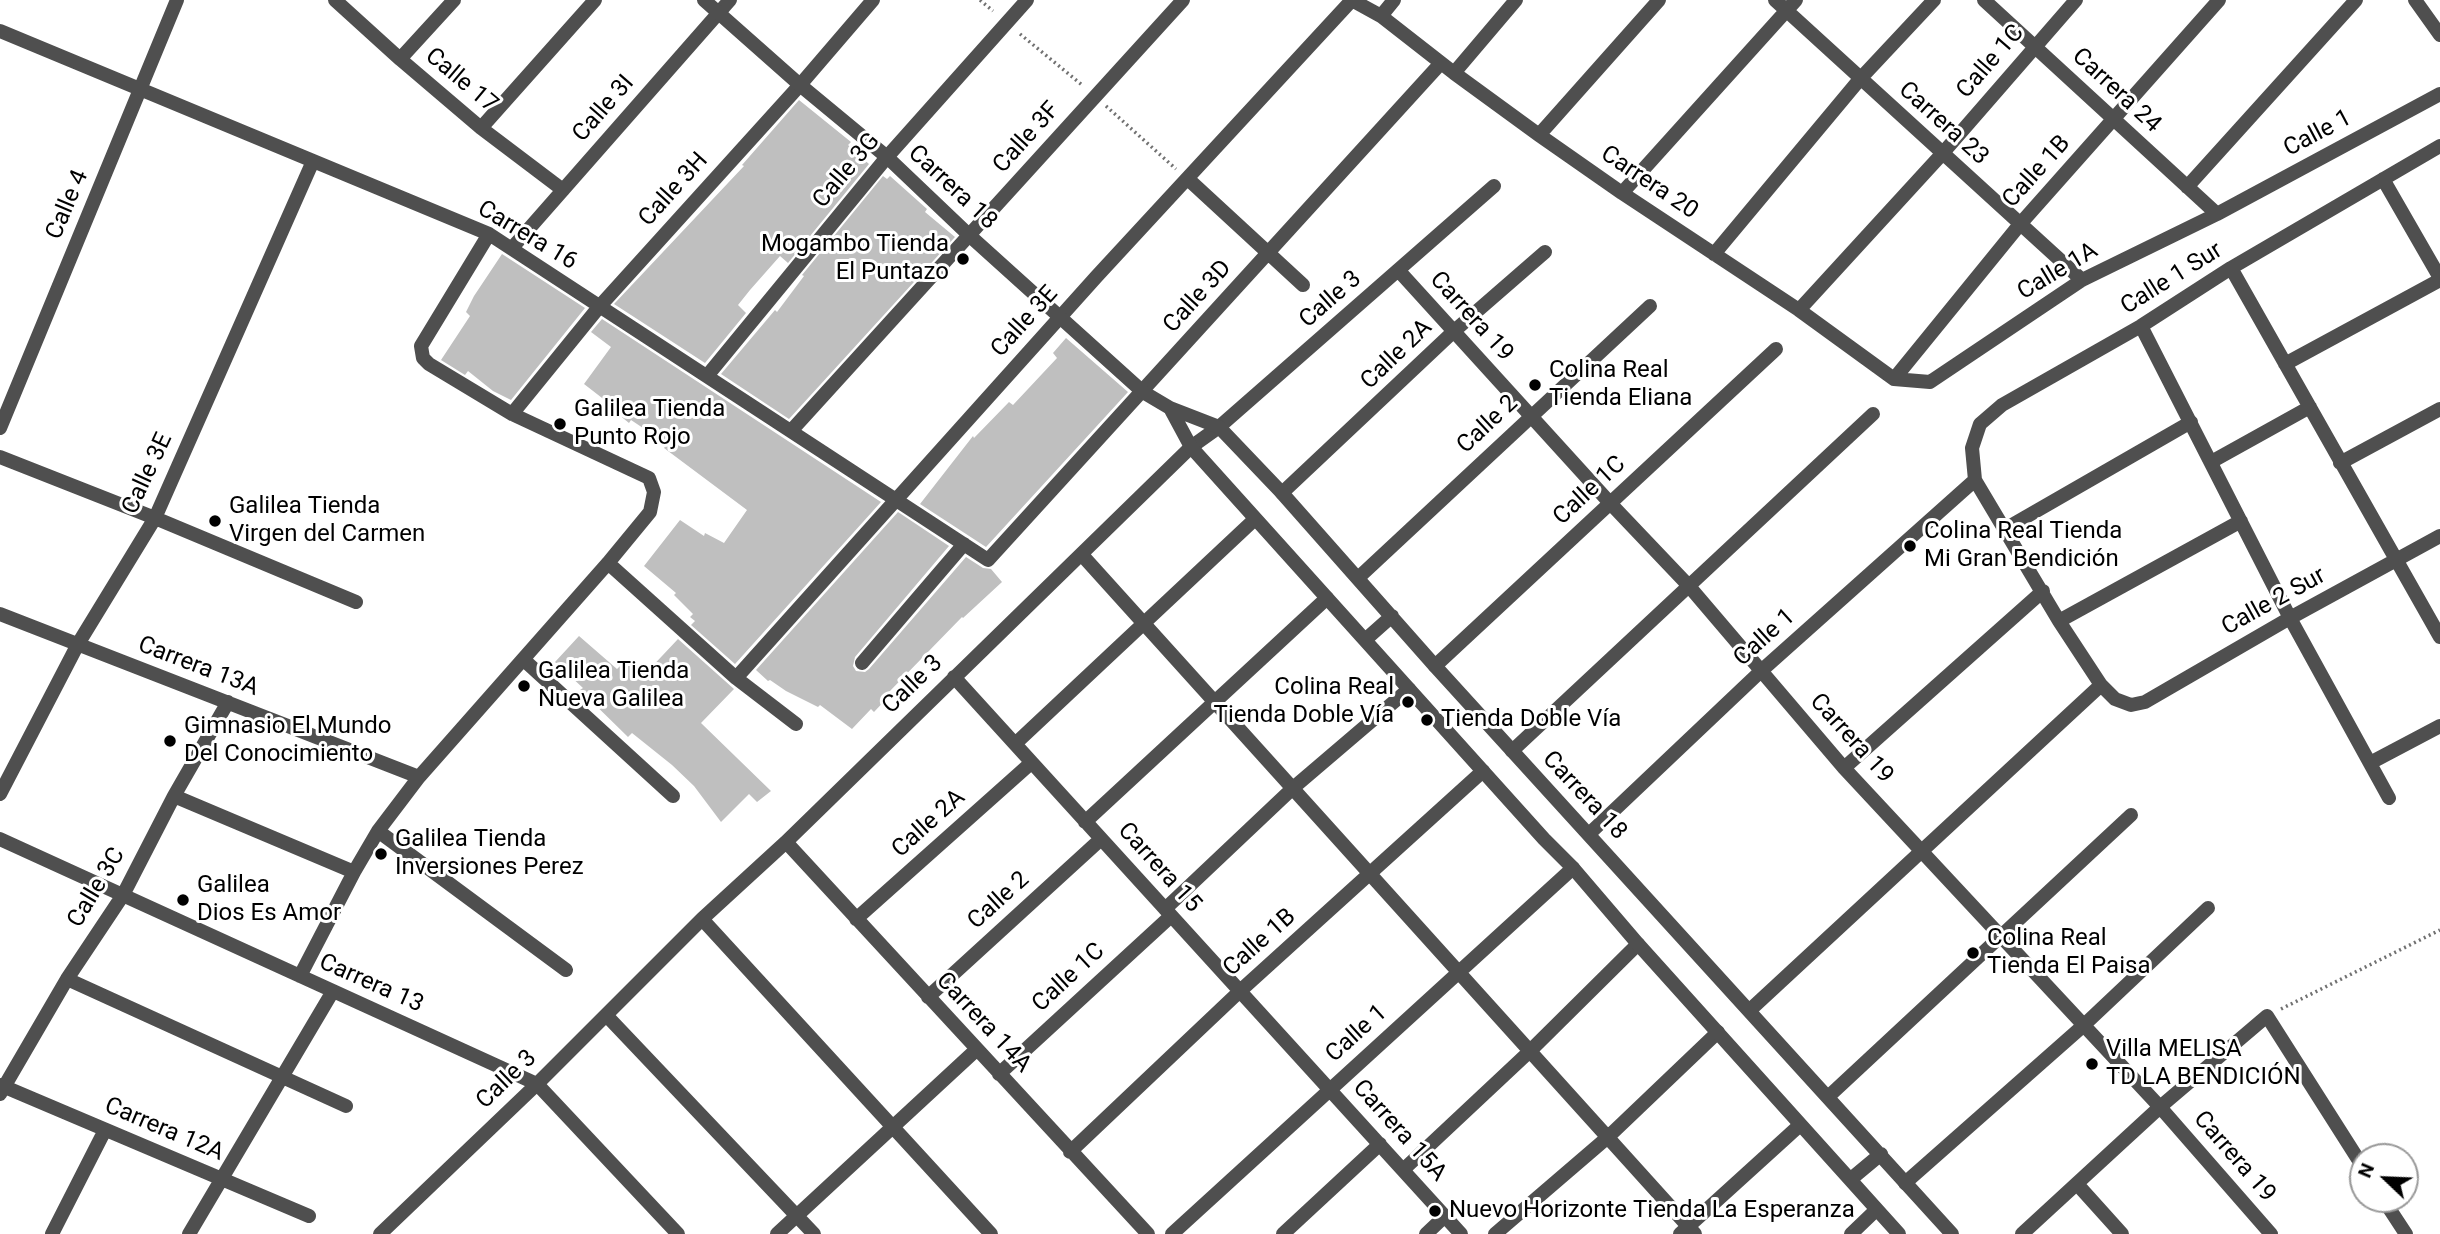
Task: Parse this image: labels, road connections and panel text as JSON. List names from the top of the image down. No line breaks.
{"streets":{"street":["Calle 1C","Calle 17","Carrera 24","Calle 3I","Carrera 23","Calle 1","Calle 3F","Calle 3G","Calle 1B","Carrera 20","Carrera 18","Calle 3H","Calle 4","Carrera 16","Calle 1A","Calle 1 Sur","Calle 3D","Calle 3","Carrera 19","Calle 3E","Calle 2A","Calle 2","Calle 2 Sur","Carrera 13A","Carrera 15","Calle 3C","Carrera 13","Carrera 14A","Carrera 12A","Carrera 15A"]},"crossings":[["Calle 1C","Carrera 24"],["Calle 1C","Carrera 23"],["Calle 1C","Carrera 20"],["Calle 1C","Carrera 18"],["Calle 1C","Carrera 19"],["Calle 1C","Carrera 15"],["Calle 1C","Carrera 14A"],["Calle 17","Calle 3I"],["Carrera 24","Calle 1"],["Carrera 24","Calle 1B"],["Carrera 24","Calle 1A"],["Calle 3I","Carrera 18"],["Calle 3I","Carrera 16"],["Carrera 23","Calle 1B"],["Carrera 23","Calle 1A"],["Calle 1","Carrera 18"],["Calle 1","Calle 1A"],["Calle 1","Calle 1 Sur"],["Calle 1","Carrera 19"],["Calle 1","Carrera 15"],["Calle 1","Carrera 15A"],["Calle 3F","Carrera 18"],["Calle 3F","Carrera 16"],["Calle 3G","Carrera 18"],["Calle 3G","Carrera 16"],["Calle 1B","Carrera 20"],["Calle 1B","Calle 1A"],["Calle 1B","Carrera 15"],["Calle 1B","Carrera 14A"],["Carrera 20","Calle 1A"],["Carrera 20","Calle 3D"],["Carrera 20","Calle 3E"],["Carrera 18","Calle 3H"],["Carrera 18","Calle 3D"],["Carrera 18","Calle 3"],["Carrera 18","Calle 3E"],["Carrera 18","Calle 2A"],["Carrera 18","Calle 2"],["Calle 3H","Carrera 16"],["Calle 4","Carrera 16"],["Carrera 16","Calle 3D"],["Carrera 16","Calle 3E"],["Calle 3","Carrera 19"],["Calle 3","Carrera 15"],["Calle 3","Carrera 13"],["Calle 3","Carrera 14A"],["Carrera 19","Calle 2A"],["Carrera 19","Calle 2"],["Calle 3E","Carrera 13A"],["Calle 2A","Carrera 15"],["Calle 2A","Carrera 14A"],["Calle 2","Carrera 15"],["Calle 2","Carrera 14A"],["Carrera 13A","Calle 3C"],["Carrera 15","Carrera 15A"],["Calle 3C","Carrera 13"],["Calle 3C","Carrera 12A"]],"places":["Mogambo Tienda El Puntazo","Colina Real Tienda Eliana","Galilea Tienda Punto Rojo","Galilea Tienda Virgen del Carmen","Colina Real Tienda Mi Gran Bendición","Galilea Tienda Nueva Galilea","Colina Real Tienda Doble Vía","Tienda Doble Vía","Gimnasio El Mundo Del Conocimiento","Galilea Tienda Inversiones Perez","Galilea Dios Es Amor","Colina Real Tienda El Paisa","Villa MELISA TD LA BENDICIÓN","Nuevo Horizonte Tienda La Esperanza"],"north":"top left"}
